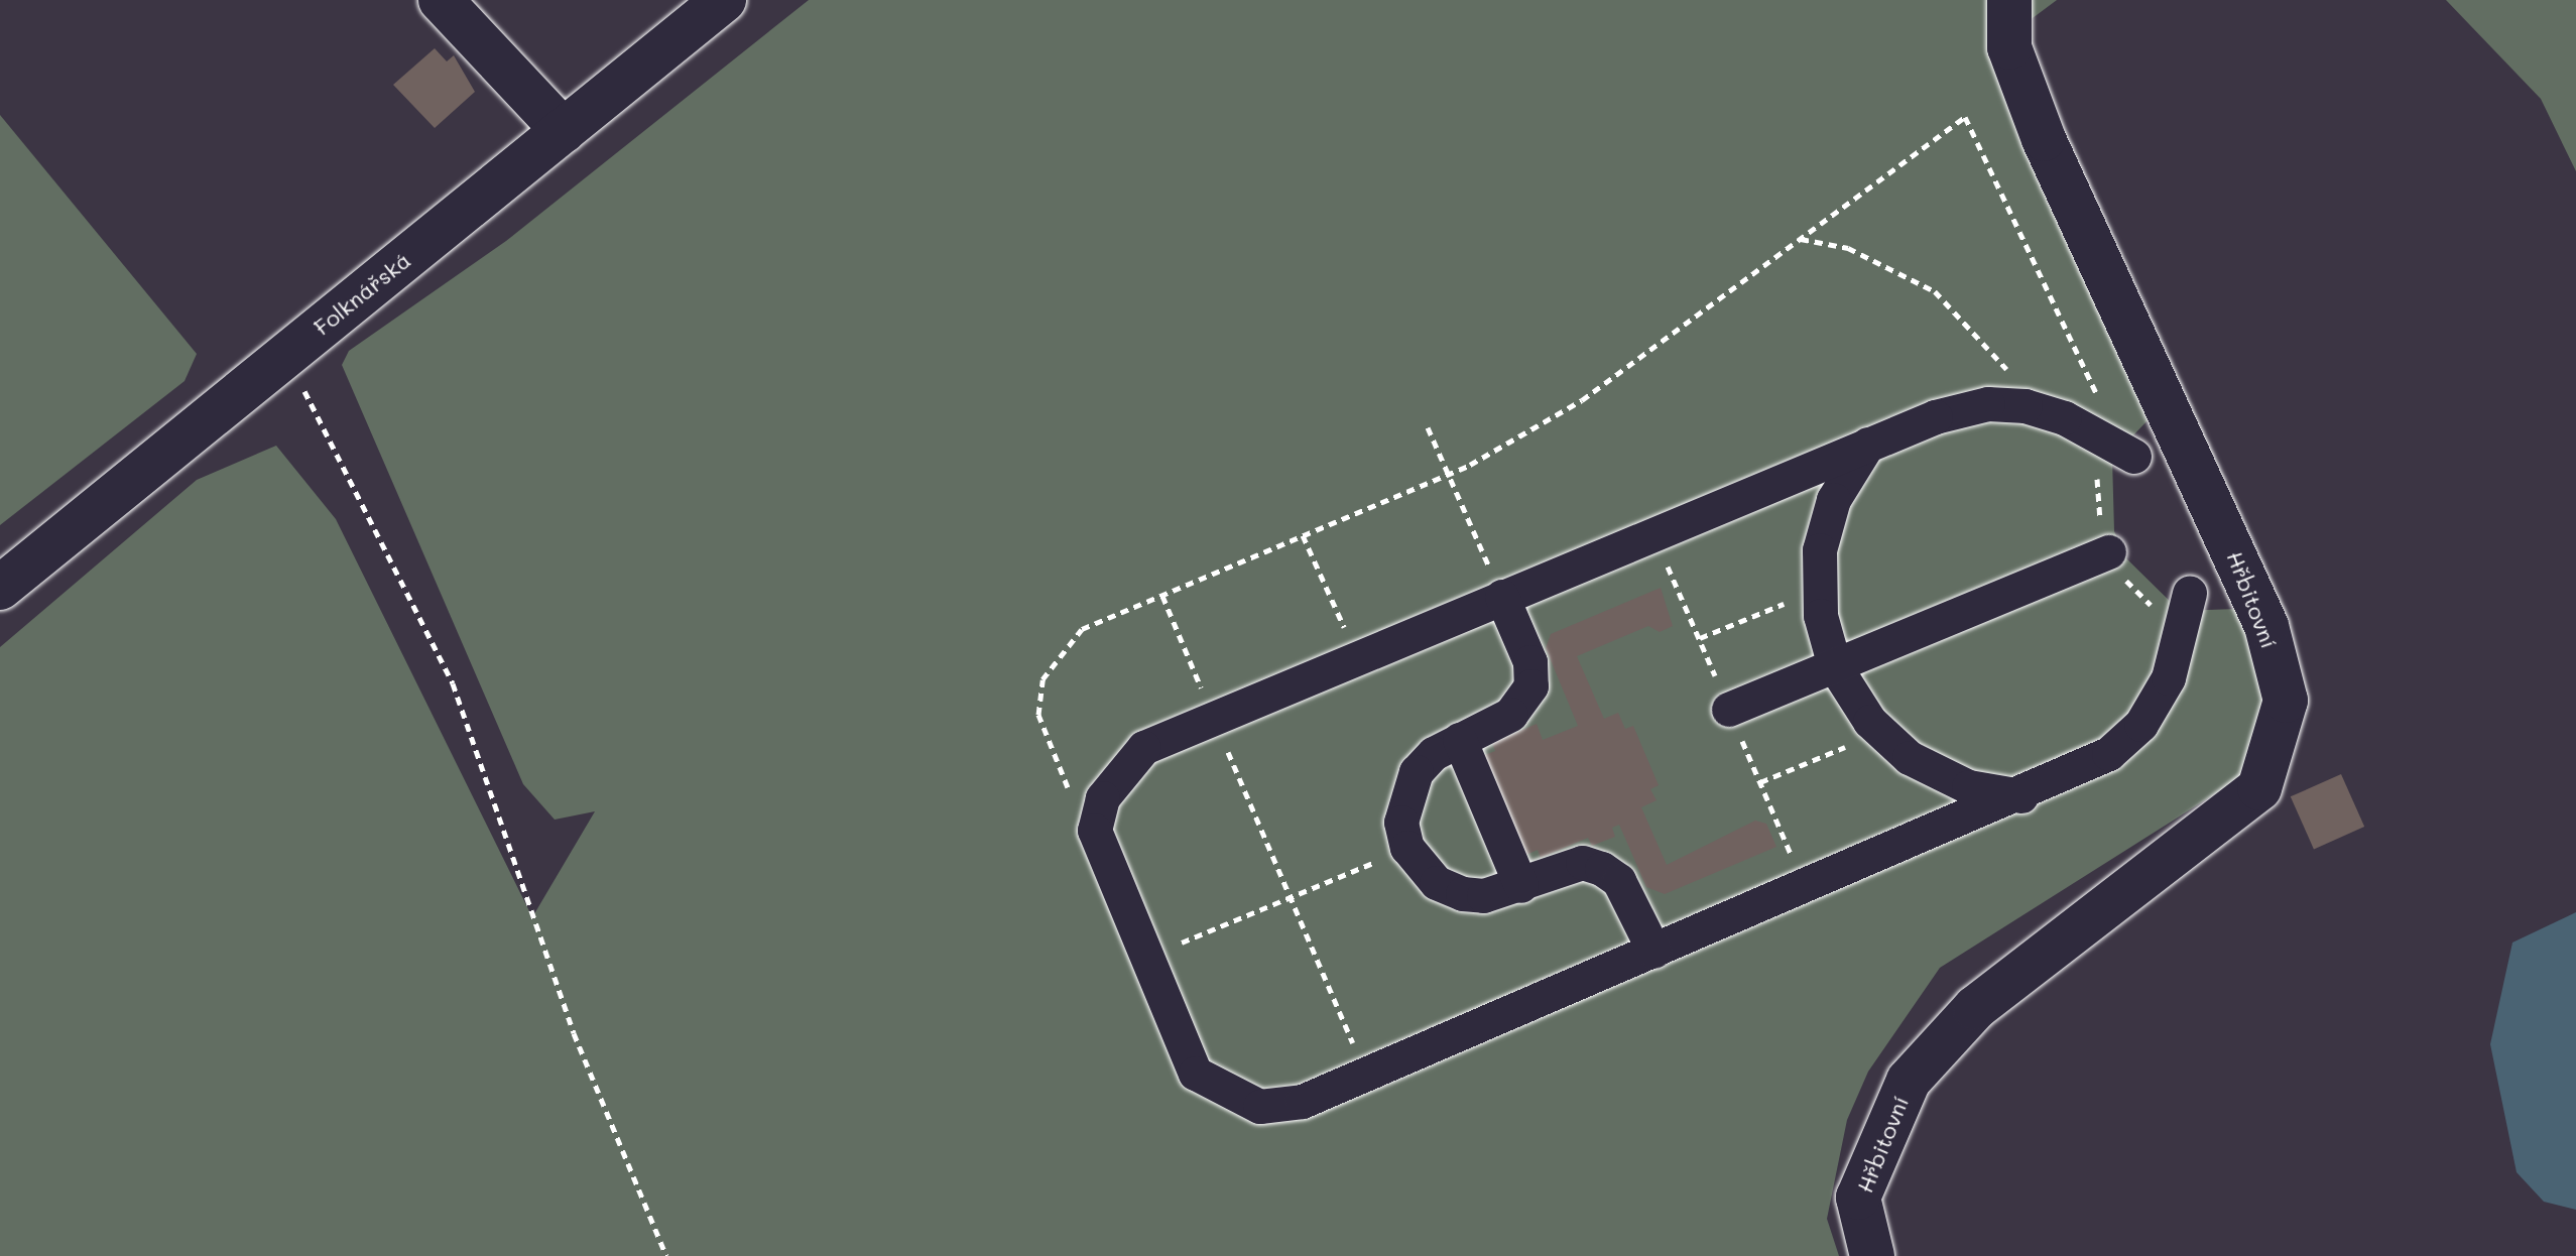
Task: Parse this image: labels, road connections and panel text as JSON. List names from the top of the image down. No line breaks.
{"streets":{"street":["Folknářská","Hřbitovní"]}}
